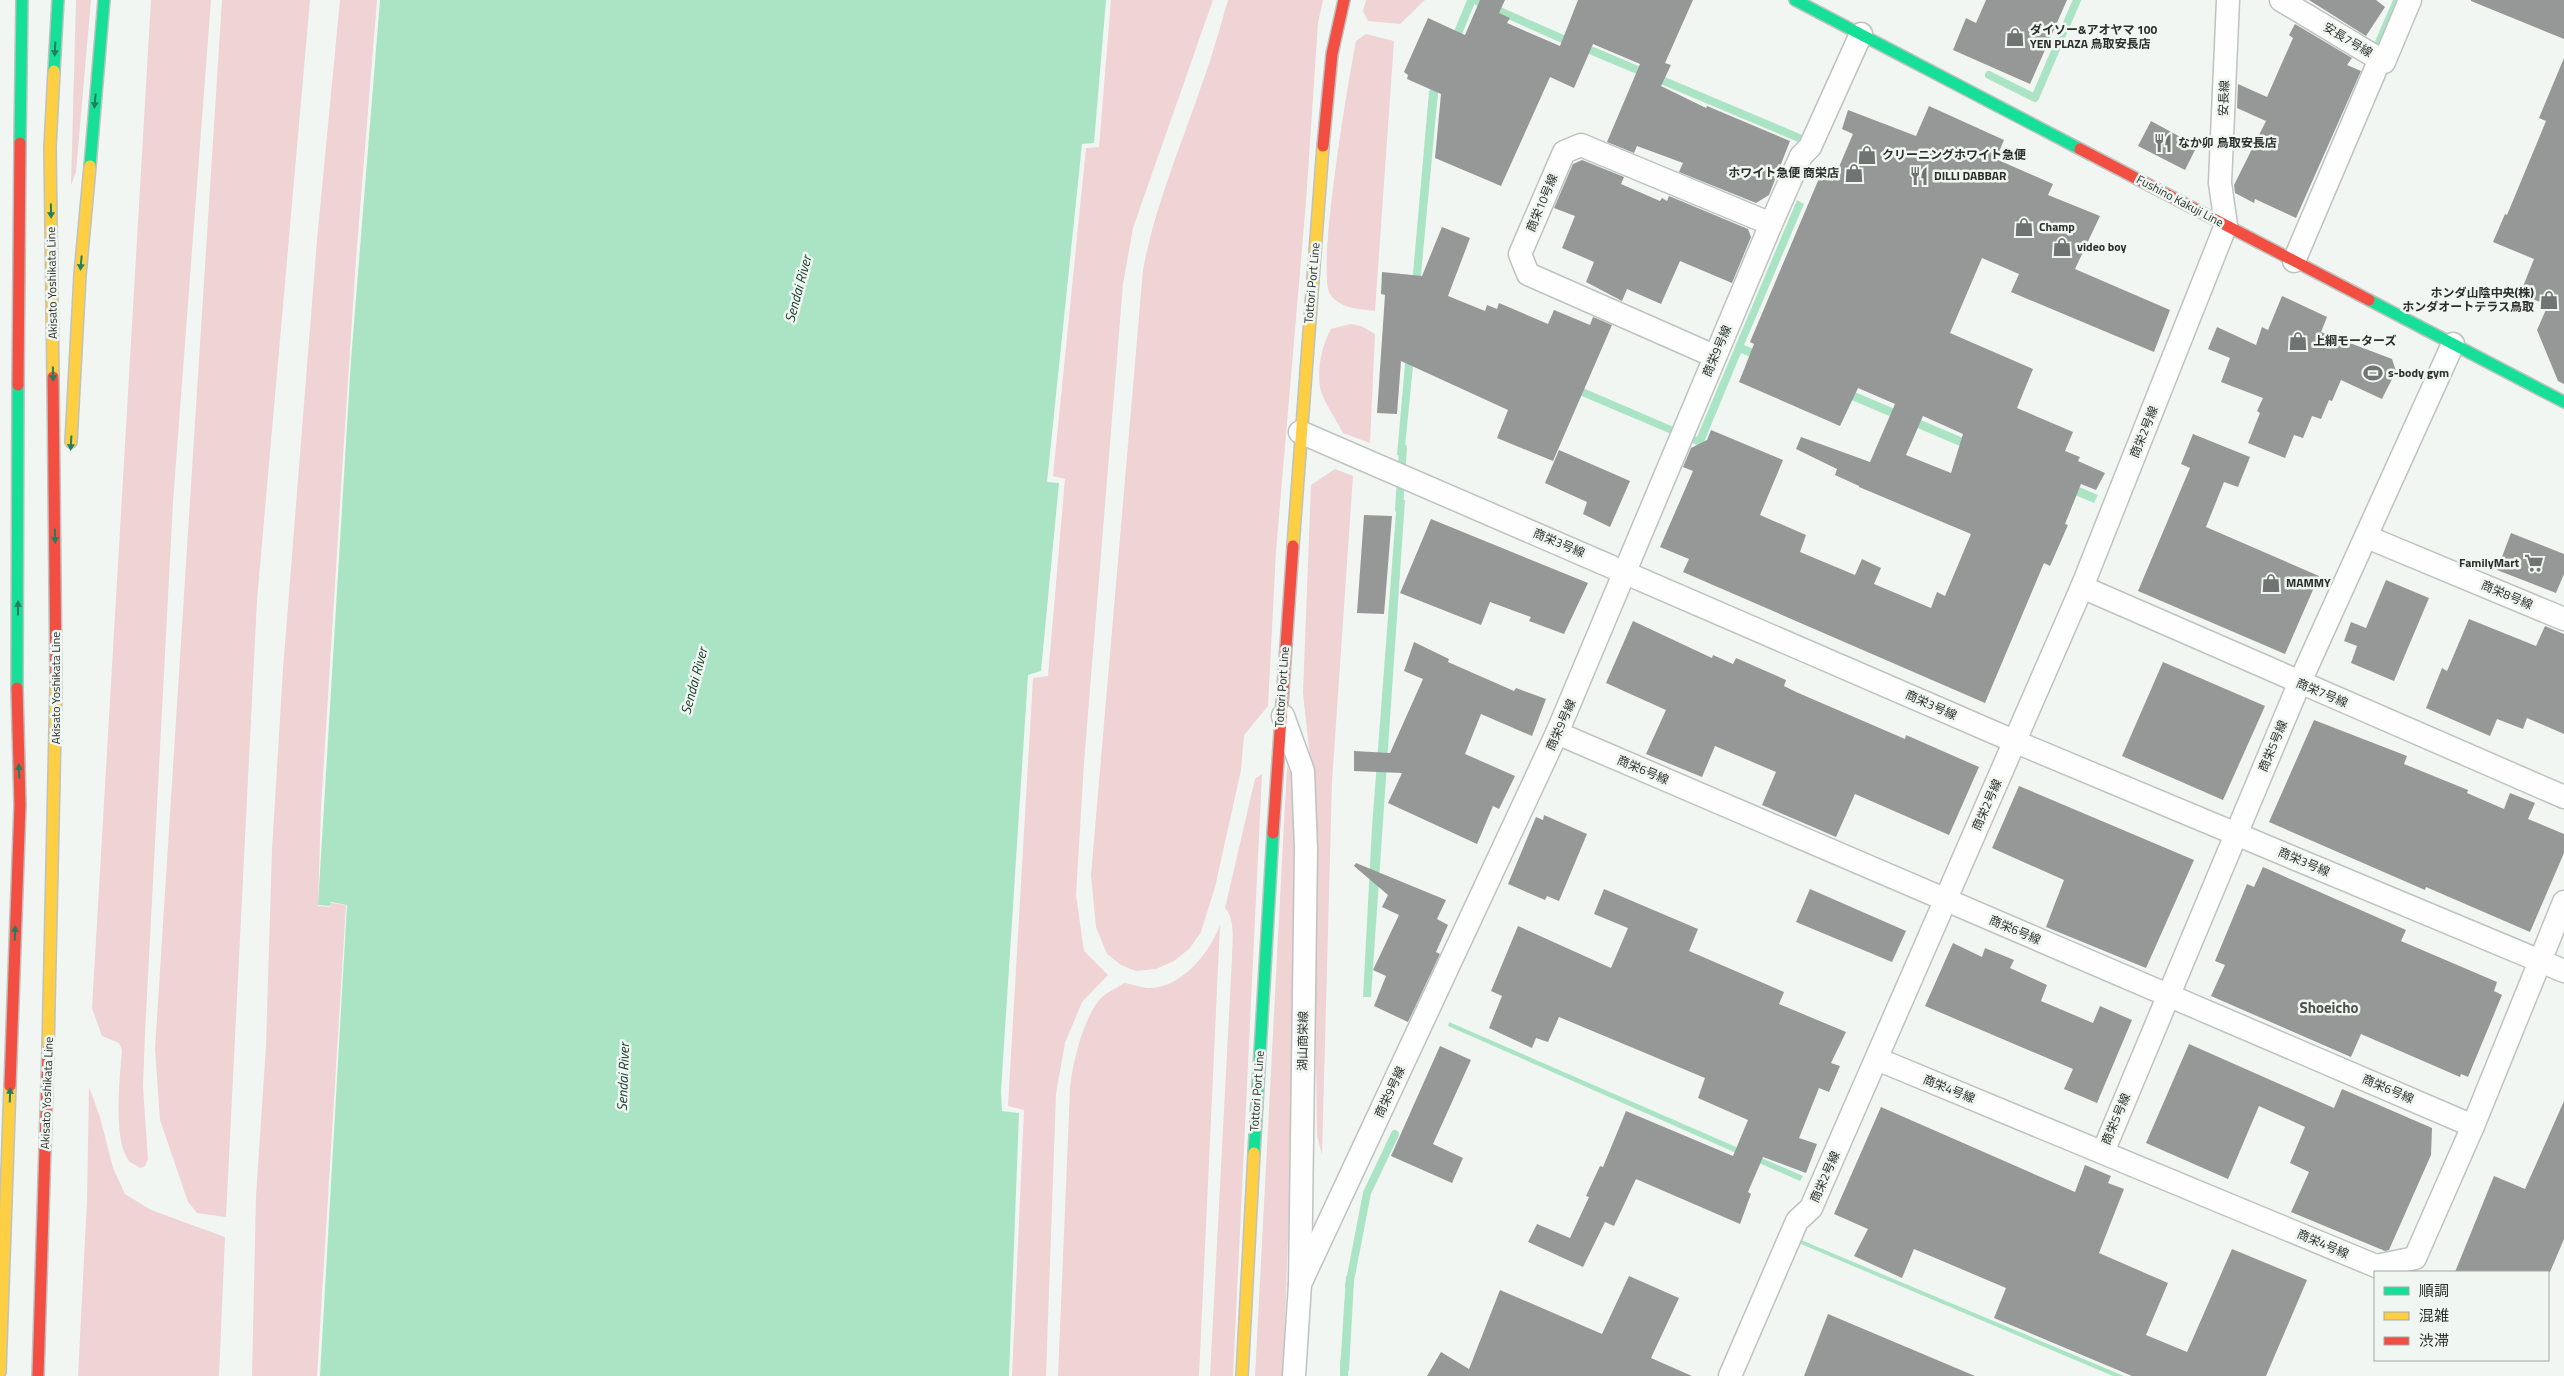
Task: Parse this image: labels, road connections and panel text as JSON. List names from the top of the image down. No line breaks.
{"streets":{"main road":["Fushino Kakuji Line","Akisato Yoshikata Line","Tottori Port Line"],"street":["安長7号線","安長線","商栄10号線","商栄9号線","商栄2号線","商栄3号線","商栄8号線","商栄7号線","商栄5号線","商栄6号線","湖山商栄線","商栄4号線"]},"crossings":[["安長線","Fushino Kakuji Line"],["安長線","商栄2号線"],["Fushino Kakuji Line","商栄9号線"],["Fushino Kakuji Line","商栄2号線"],["Fushino Kakuji Line","商栄5号線"],["商栄10号線","商栄9号線"],["Tottori Port Line","商栄3号線"],["Tottori Port Line","湖山商栄線"],["商栄9号線","商栄3号線"],["商栄9号線","商栄6号線"],["商栄9号線","湖山商栄線"],["商栄2号線","商栄3号線"],["商栄2号線","商栄7号線"],["商栄2号線","商栄6号線"],["商栄2号線","商栄4号線"],["商栄3号線","商栄5号線"],["商栄3号線","商栄4号線"],["商栄8号線","商栄5号線"],["商栄7号線","商栄5号線"],["商栄5号線","商栄6号線"],["商栄5号線","商栄4号線"],["商栄6号線","商栄4号線"]],"districts":["Shoeicho"],"water":["Sendai River"],"places":{"shop":["ダイソー&アオヤマ 100 YEN PLAZA 鳥取安長店","クリーニングホワイト急便","ホワイト急便 商栄店","Champ","video boy","ホンダ山陰中央(株) ホンダオートテラス鳥取","上綱モーターズ","MAMMY"],"restaurant":["なか卯 鳥取安長店","DILLI DABBAR"],"sports":["s-body gym"],"supermarket":["FamilyMart"]},"legend":["順調","混雑","渋滞"]}
